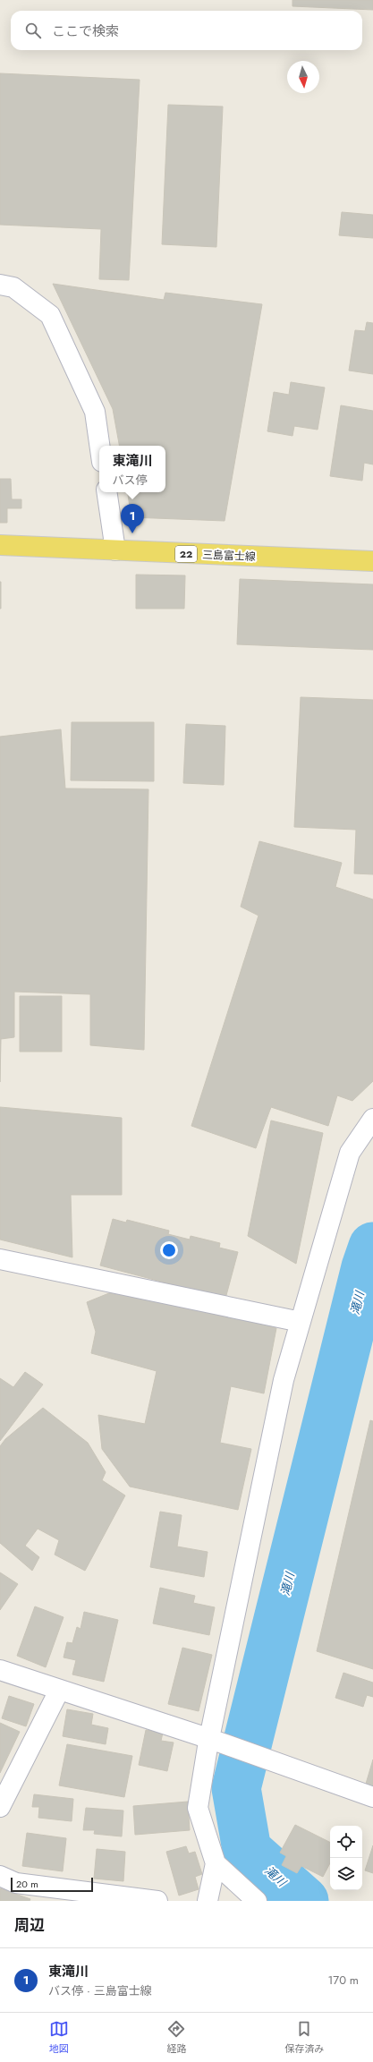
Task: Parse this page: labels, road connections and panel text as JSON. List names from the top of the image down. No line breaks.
{"streets":{"main road":["22","三島富士線"]},"water":["滝川"],"scale_bar":"20 m","north":"bottom","page":{"search":"ここで検索","popup":["東滝川","バス停"],"pins":"1","scale":"20 m","heading":"周辺","list":[{"mark":"1","name":"東滝川","note":"バス停 · 三島富士線","value":"170 m"}],"nav":["地図","経路","保存済み"]}}
